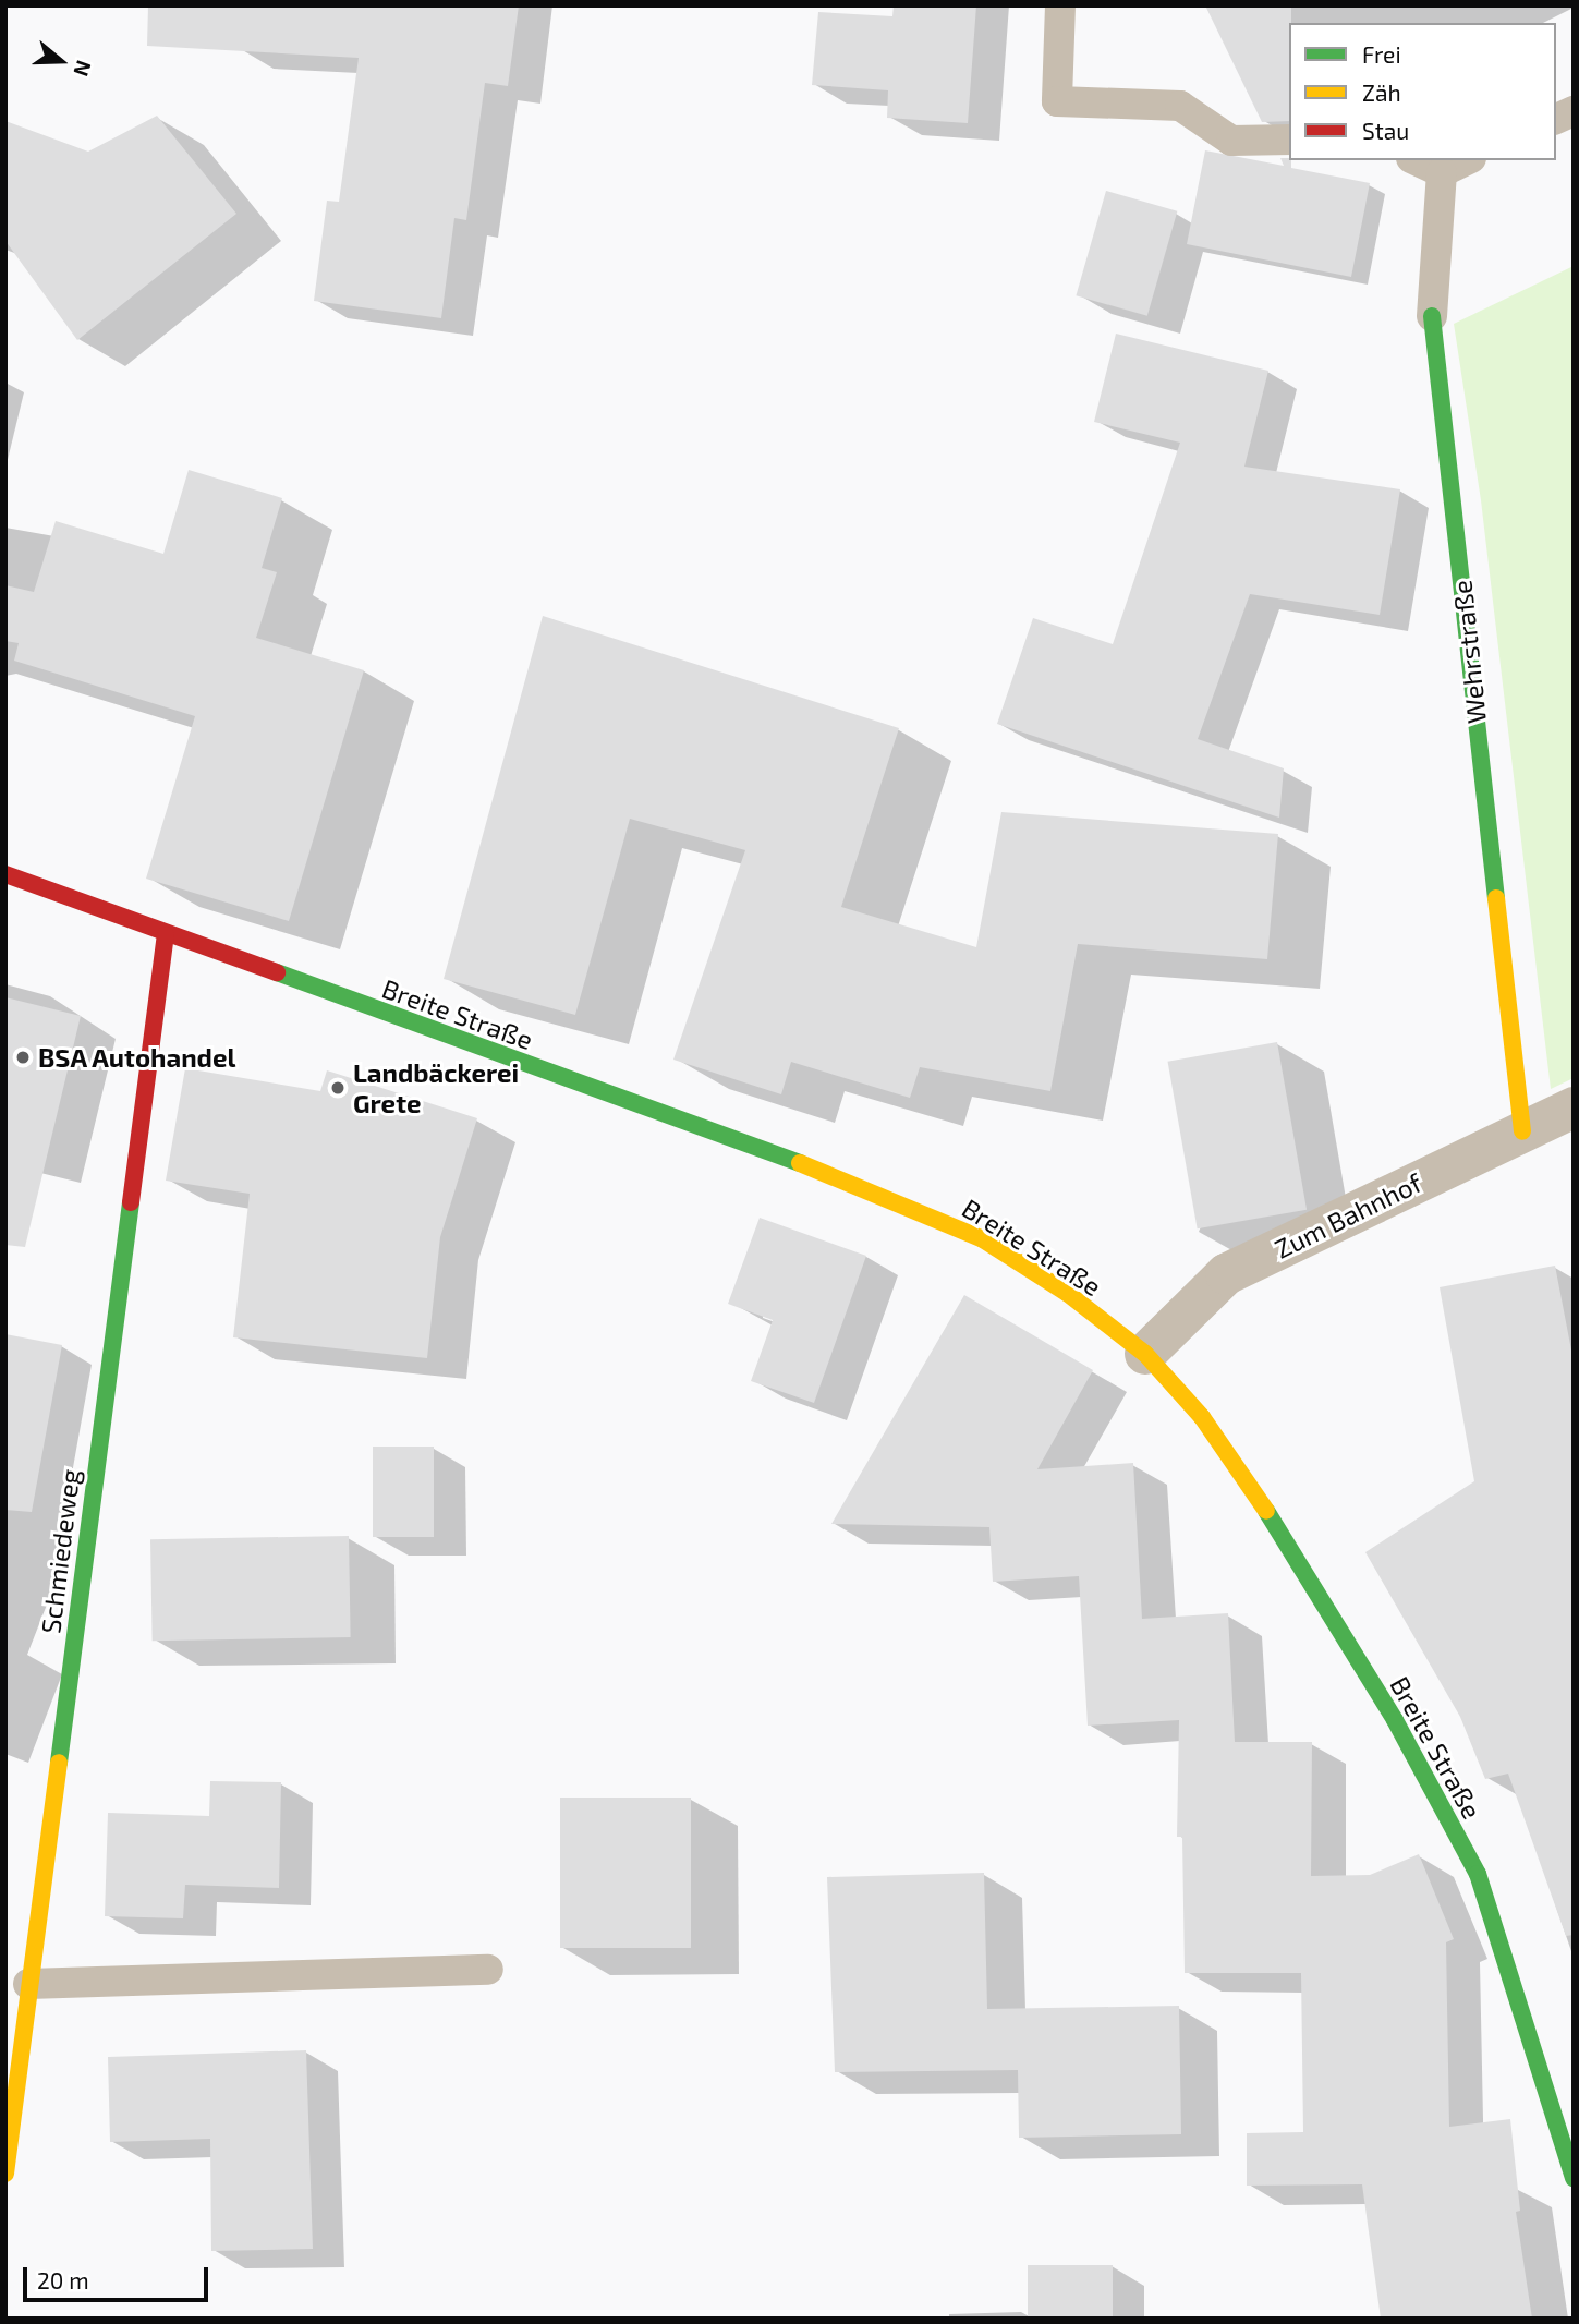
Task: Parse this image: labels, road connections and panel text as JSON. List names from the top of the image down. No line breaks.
{"streets":{"main road":["Wehrstraße","Breite Straße","Schmiedeweg"],"street":["Zum Bahnhof"]},"crossings":[["Wehrstraße","Zum Bahnhof"],["Breite Straße","Zum Bahnhof"],["Breite Straße","Schmiedeweg"]],"places":["BSA Autohandel","Landbäckerei Grete"],"legend":["Frei","Zäh","Stau"],"scale_bar":"20 m","north":"right"}
